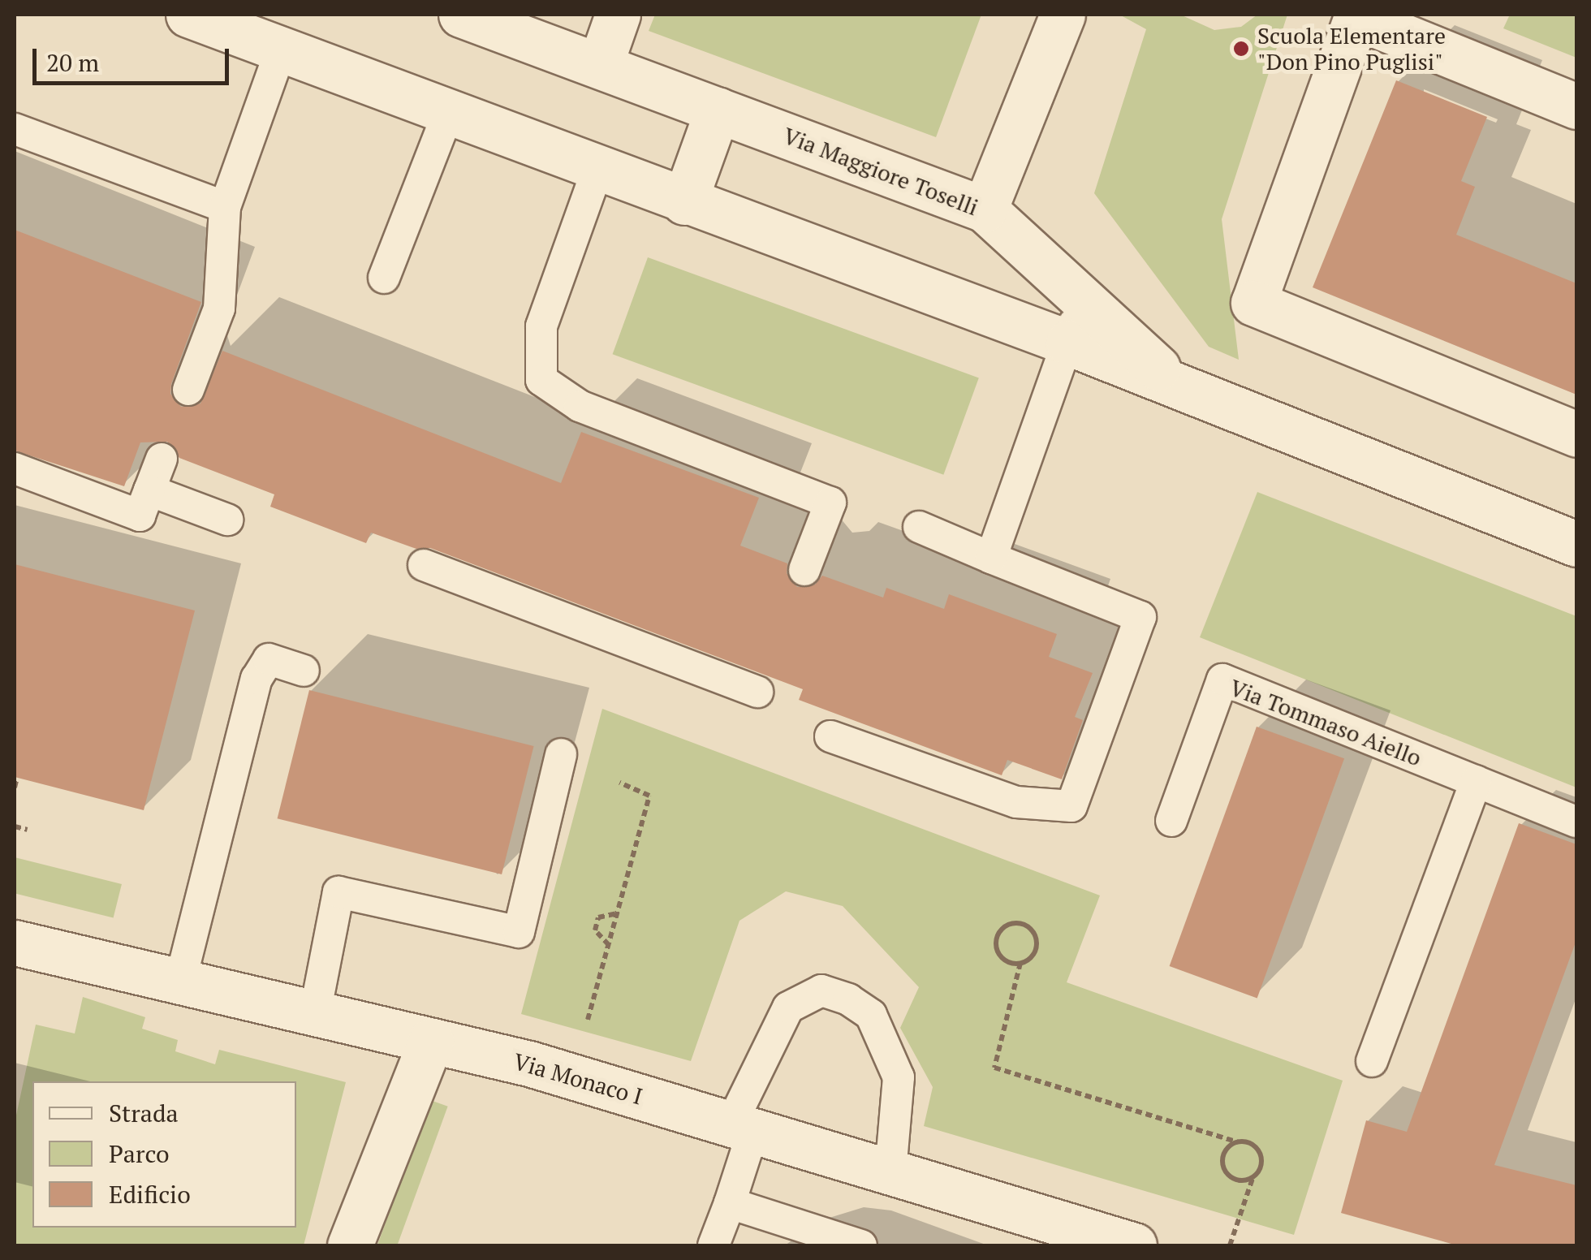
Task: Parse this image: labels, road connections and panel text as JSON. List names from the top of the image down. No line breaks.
{"streets":{"street":["Via Maggiore Toselli","Via Monaco I"],"lane":["Via Tommaso Aiello"]},"places":["Scuola Elementare \"Don Pino Puglisi\""],"legend":["Strada","Parco","Edificio"],"scale_bar":"20 m"}
